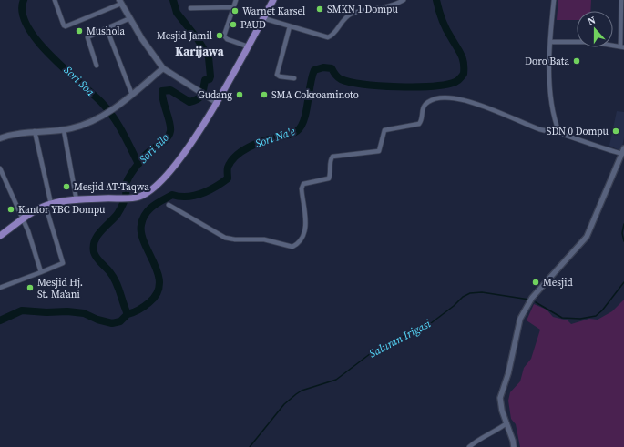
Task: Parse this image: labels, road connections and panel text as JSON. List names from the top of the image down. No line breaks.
{"districts":["Karijawa"],"water":["Sori Soa","Sori Na'e","Sori silo","Saluran Irigasi"],"places":["SMKN 1 Dompu","Warnet Karsel","PAUD","Mushola","Mesjid Jamil","Doro Bata","Gudang","SMA Cokroaminoto","SDN 0 Dompu","Mesjid AT-Taqwa","Kantor YBC Dompu","Mesjid","Mesjid Hj. St. Ma'ani"],"north":"top"}
